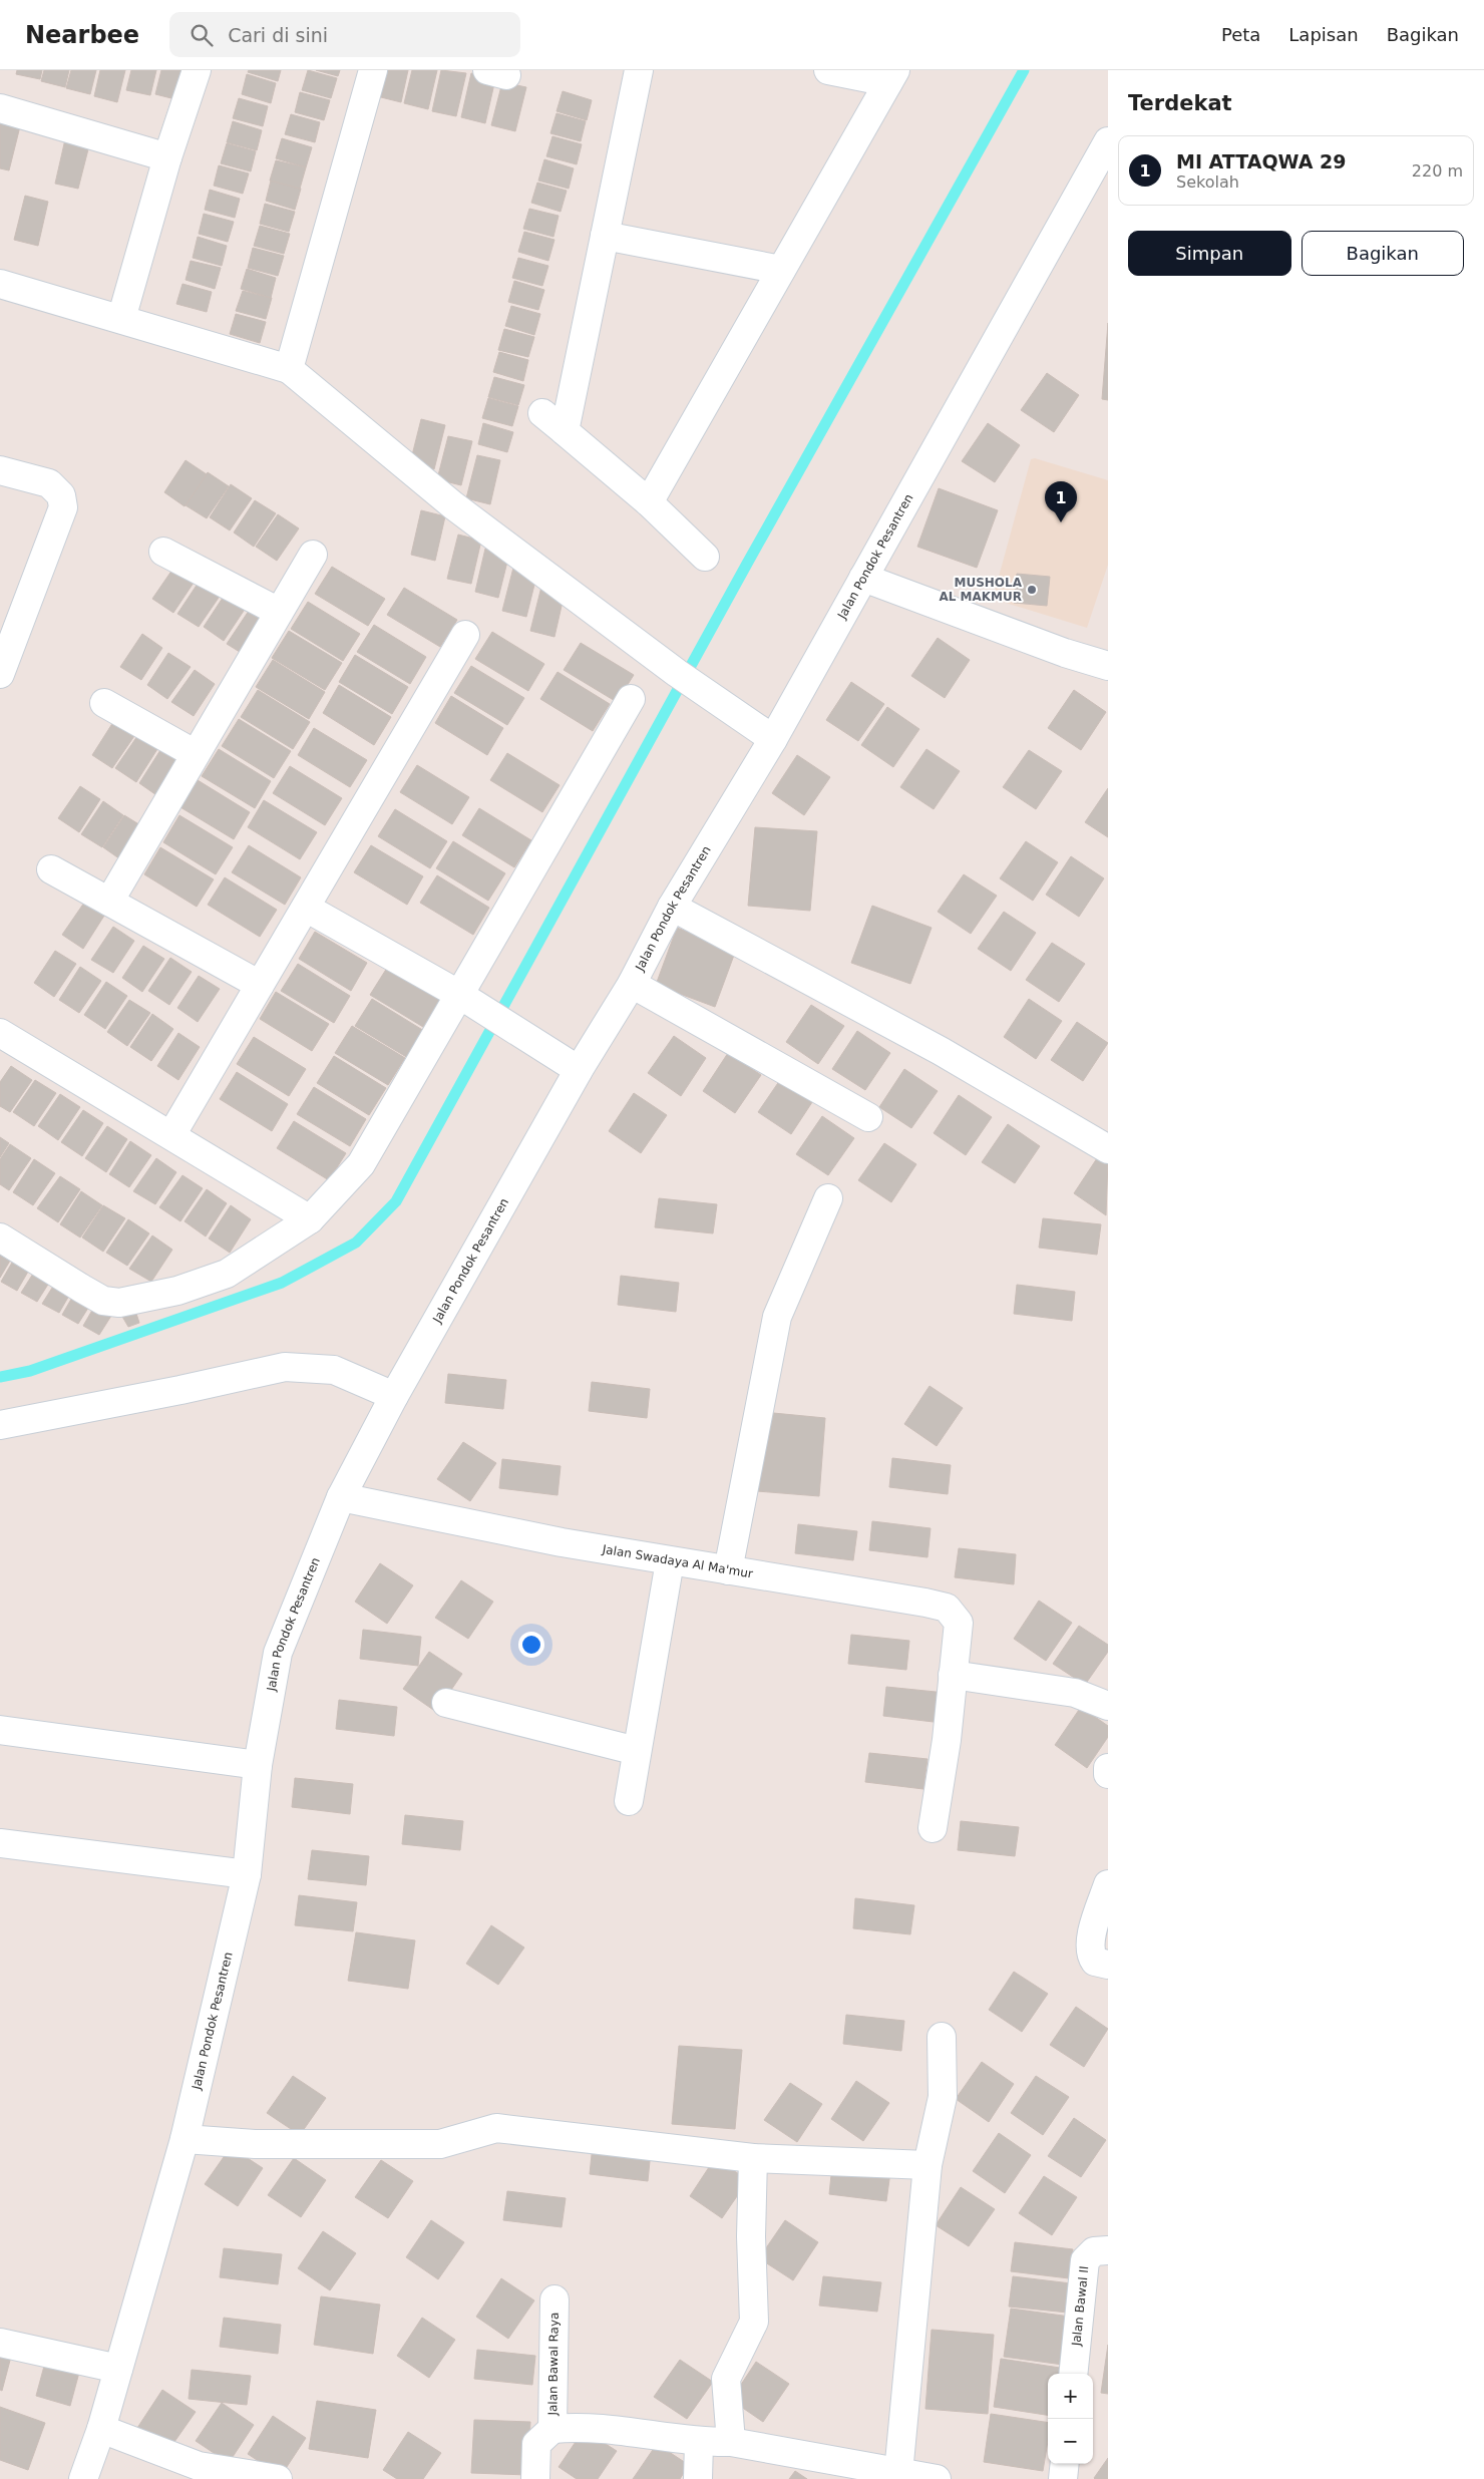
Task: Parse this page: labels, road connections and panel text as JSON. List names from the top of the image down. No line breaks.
{"streets":{"street":["Jalan Pondok Pesantren","Jalan Swadaya Al Ma'mur","Jalan Bawal II","Jalan Bawal Raya"]},"crossings":[["Jalan Pondok Pesantren","Jalan Swadaya Al Ma'mur"]],"places":["MUSHOLA AL MAKMUR"],"page":{"header":"Nearbee","search":"Cari di sini","nav":["Peta","Lapisan","Bagikan"],"heading":"Terdekat","list":[{"mark":"1","name":"MI ATTAQWA 29","note":"Sekolah","value":"220 m"}],"buttons":["Simpan","Bagikan"],"pins":"1","map_buttons":["+","−"]}}
